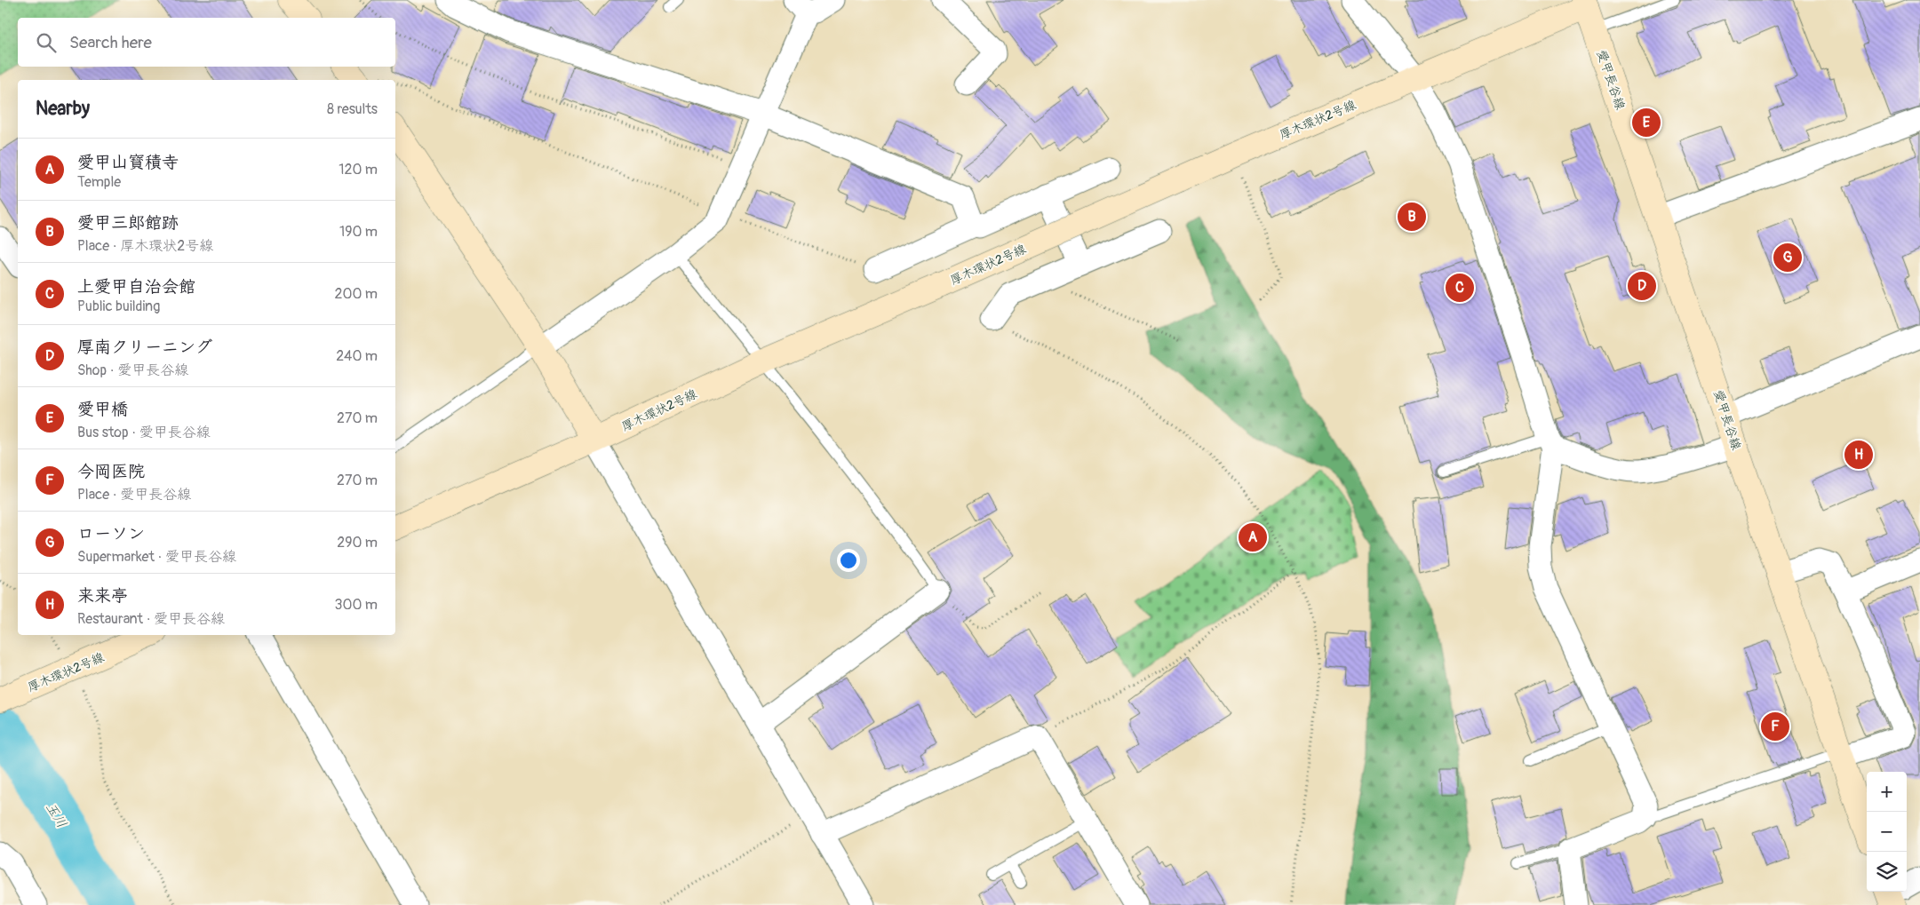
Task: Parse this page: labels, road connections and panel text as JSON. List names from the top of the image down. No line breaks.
{"streets":{"street":["愛甲長谷線","厚木環状2号線"]},"crossings":[["愛甲長谷線","厚木環状2号線"]],"water":["玉川"],"page":{"search":"Search here","heading":["Nearby","8 results"],"pins":["E","B","G","D","C","H","A","F"],"list":[{"mark":"A","name":"愛甲山寳積寺","note":"Temple","value":"120 m"},{"mark":"B","name":"愛甲三郎館跡","note":"Place · 厚木環状2号線","value":"190 m"},{"mark":"C","name":"上愛甲自治会館","note":"Public building","value":"200 m"},{"mark":"D","name":"厚南クリーニング","note":"Shop · 愛甲長谷線","value":"240 m"},{"mark":"E","name":"愛甲橋","note":"Bus stop · 愛甲長谷線","value":"270 m"},{"mark":"F","name":"今岡医院","note":"Place · 愛甲長谷線","value":"270 m"},{"mark":"G","name":"ローソン","note":"Supermarket · 愛甲長谷線","value":"290 m"},{"mark":"H","name":"来来亭","note":"Restaurant · 愛甲長谷線","value":"300 m"}],"map_buttons":["+","−"]}}
